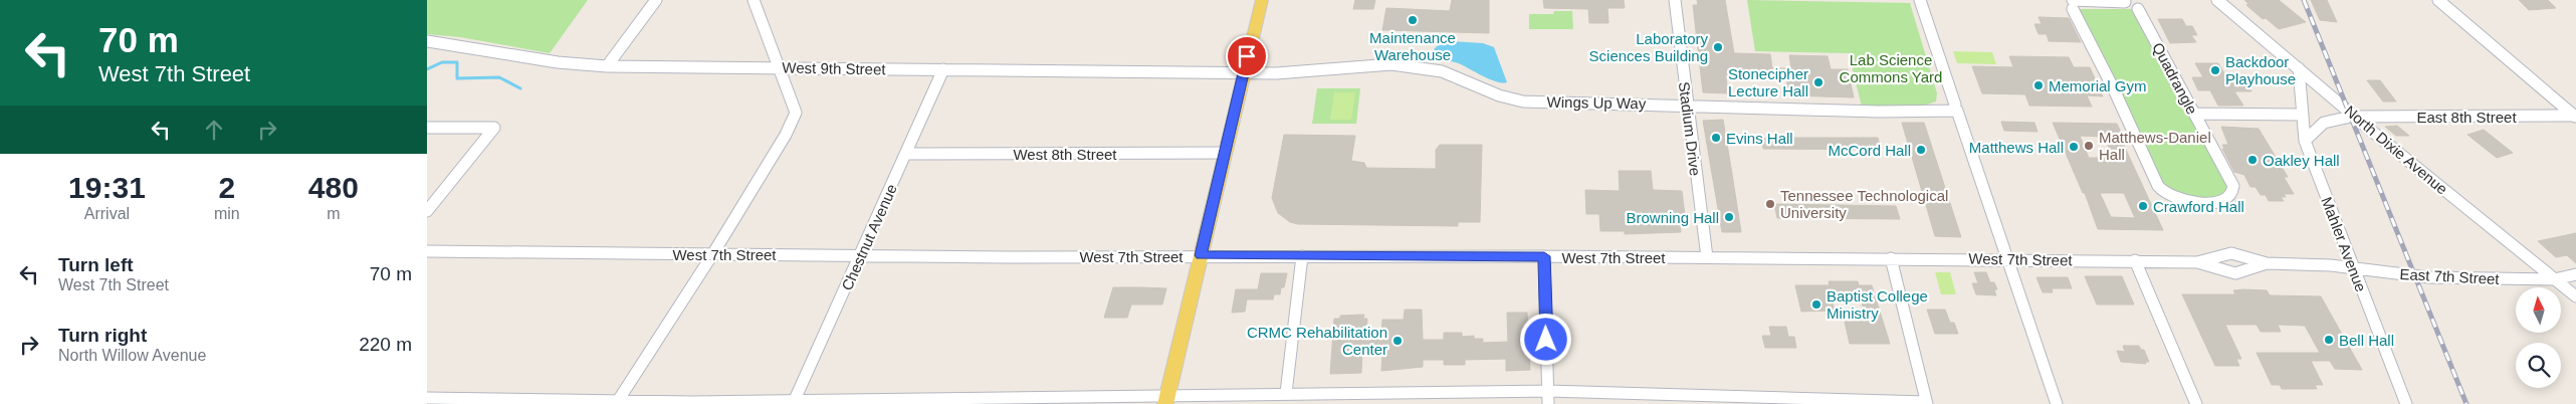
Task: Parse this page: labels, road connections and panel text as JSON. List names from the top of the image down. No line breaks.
{"streets":{"street":["West 9th Street","Quadrangle","Wings Up Way","East 8th Street","Stadium Drive","North Dixie Avenue","West 8th Street","Chestnut Avenue","Mahler Avenue","West 7th Street","East 7th Street"]},"crossings":[["West 9th Street","Wings Up Way"],["West 9th Street","Chestnut Avenue"],["Wings Up Way","Stadium Drive"],["East 8th Street","North Dixie Avenue"],["Stadium Drive","West 7th Street"],["North Dixie Avenue","Mahler Avenue"],["North Dixie Avenue","East 7th Street"],["West 8th Street","Chestnut Avenue"],["Chestnut Avenue","West 7th Street"],["Mahler Avenue","West 7th Street"],["Mahler Avenue","East 7th Street"],["West 7th Street","East 7th Street"]],"parks":["Lab Science Commons Yard"],"places":["Maintenance Warehouse","Laboratory Sciences Building","Backdoor Playhouse","Stonecipher Lecture Hall","Memorial Gym","Evins Hall","Matthews-Daniel Hall","Matthews Hall","McCord Hall","Oakley Hall","Tennessee Technological University","Crawford Hall","Browning Hall","Baptist College Ministry","Bell Hall","CRMC Rehabilitation Center"],"north":"top","page":{"turn":["70 m","West 7th Street"],"eta":["19:31","Arrival","2","min","480","m"],"list":[{"name":"Turn left","note":"West 7th Street","value":"70 m"},{"name":"Turn right","note":"North Willow Avenue","value":"220 m"}]}}
